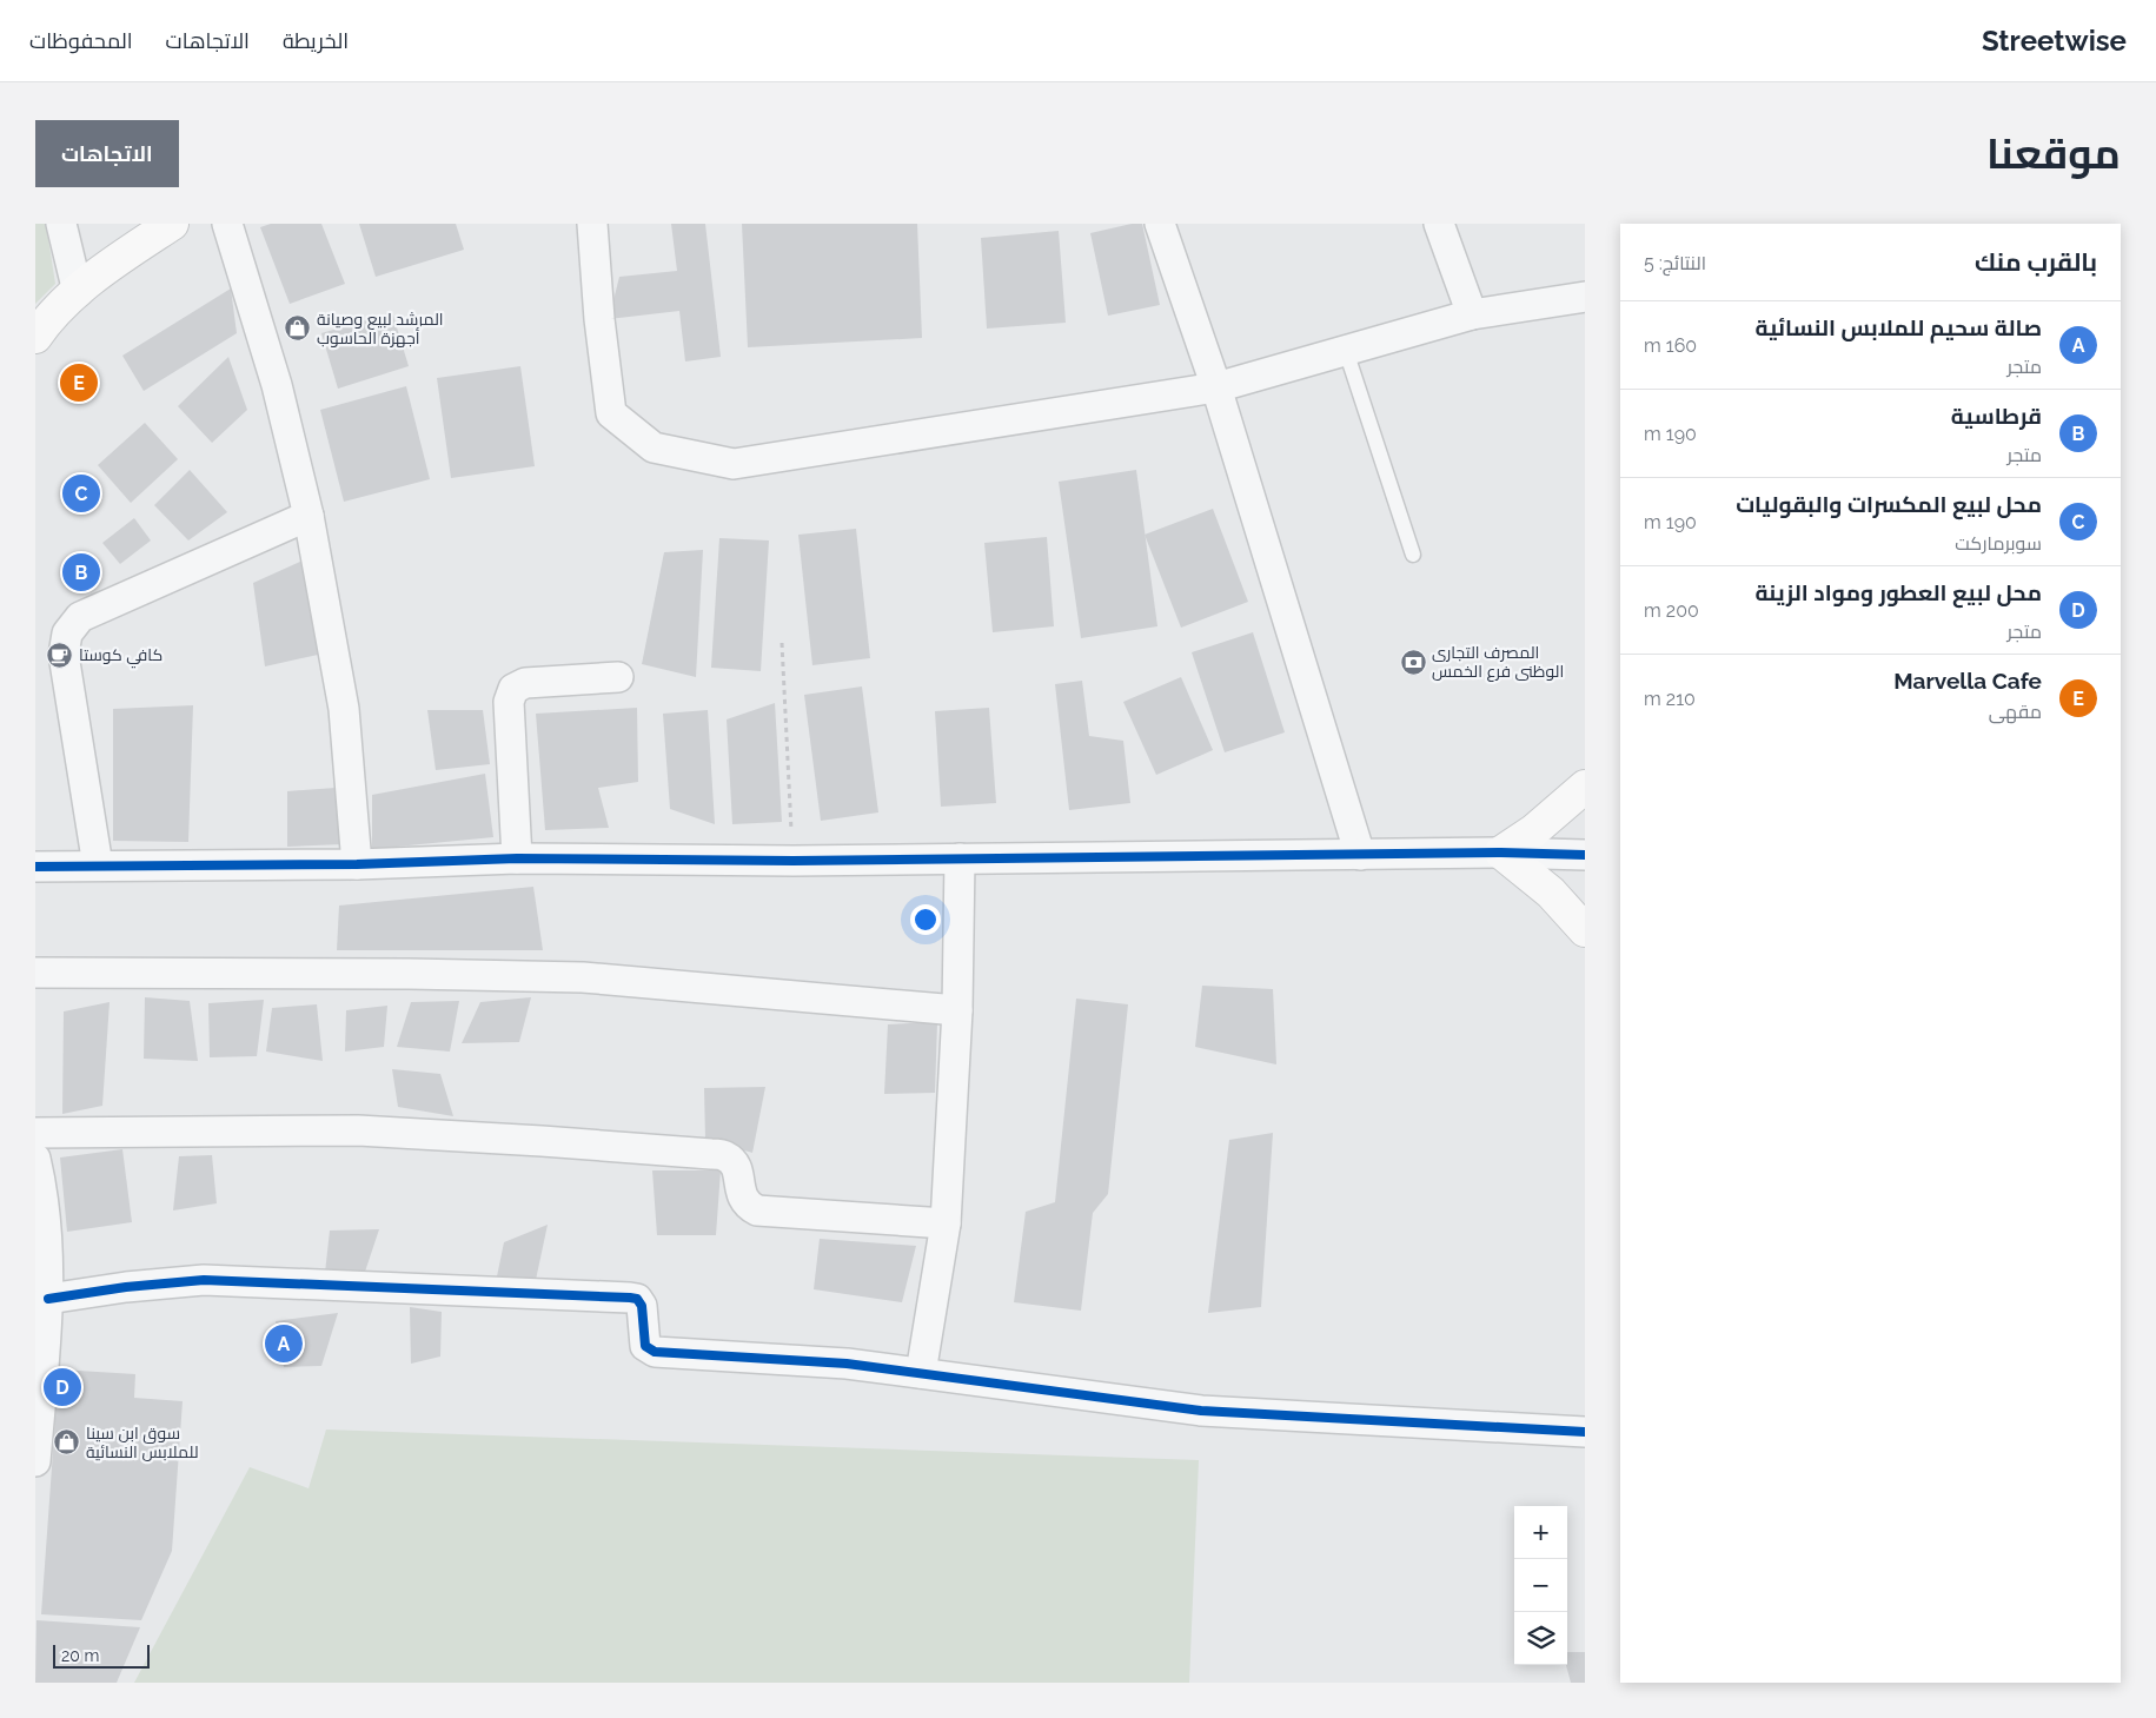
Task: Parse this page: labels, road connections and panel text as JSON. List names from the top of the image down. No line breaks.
{"places":{"shop":["المرشد لبيع وصيانة أجهزة الحاسوب","سوق ابن سينا للملابس النسائية"],"cafe":["كافي كوستا"],"bank":["المصرف التجارى الوظنى فرع الخمس"]},"scale_bar":"20 m","page":{"header":"Streetwise","nav":["الخريطة","الاتجاهات","المحفوظات"],"title":"موقعنا","buttons":"الاتجاهات","heading":["بالقرب منك","النتائج: 5"],"list":[{"mark":"A","name":"صالة سحيم للملابس النسائية","note":"متجر","value":"160 m"},{"mark":"B","name":"قرطاسية","note":"متجر","value":"190 m"},{"mark":"C","name":"محل لبيع المكسرات والبقوليات","note":"سوبرماركت","value":"190 m"},{"mark":"D","name":"محل لبيع العطور ومواد الزينة","note":"متجر","value":"200 m"},{"mark":"E","name":"Marvella Cafe","note":"مقهى","value":"210 m"}],"pins":["E","C","B","A","D"],"map_buttons":["+","−"],"scale":"20 m"}}
